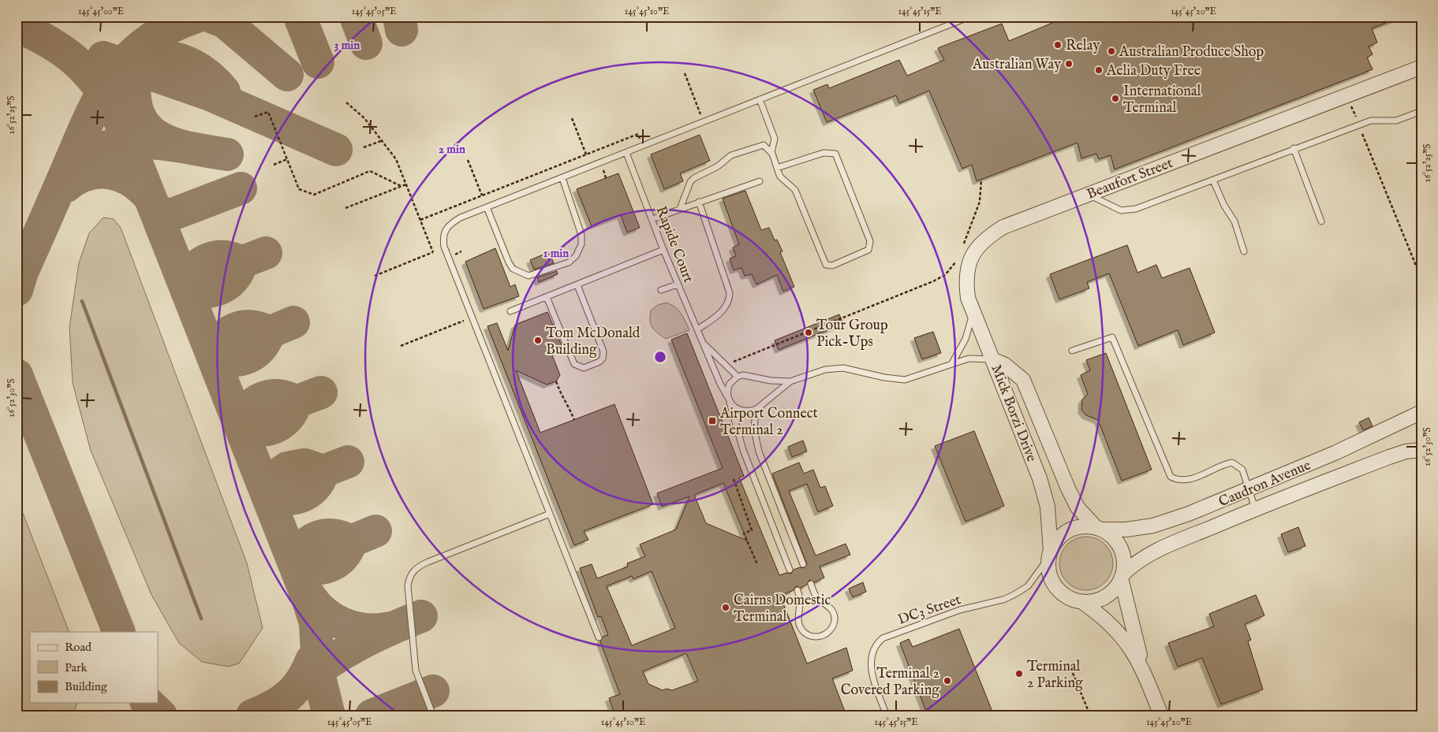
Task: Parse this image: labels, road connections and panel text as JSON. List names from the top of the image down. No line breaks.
{"streets":{"street":["Beaufort Street","Mick Borzi Drive","Caudron Avenue"],"lane":["Rapide Court","DC3 Street"]},"crossings":[["Beaufort Street","Mick Borzi Drive"],["Mick Borzi Drive","Caudron Avenue"],["Mick Borzi Drive","DC3 Street"],["Caudron Avenue","DC3 Street"]],"places":{"other":["Relay","Australian Produce Shop","Australian Way","Aelia Duty Free","International Terminal","Tour Group Pick-Ups","Tom McDonald Building","Cairns Domestic Terminal","Terminal 2 Parking","Terminal 2 Covered Parking"],"transit":["Airport Connect Terminal 2"]},"legend":["Road","Park","Building"],"coordinates":["145°45'00\"E","145°45'05\"E","145°45'10\"E","145°45'15\"E","145°45'20\"E","16°52'25\"S","16°52'30\"S"],"rings":["3 min","2 min","1 min"]}
